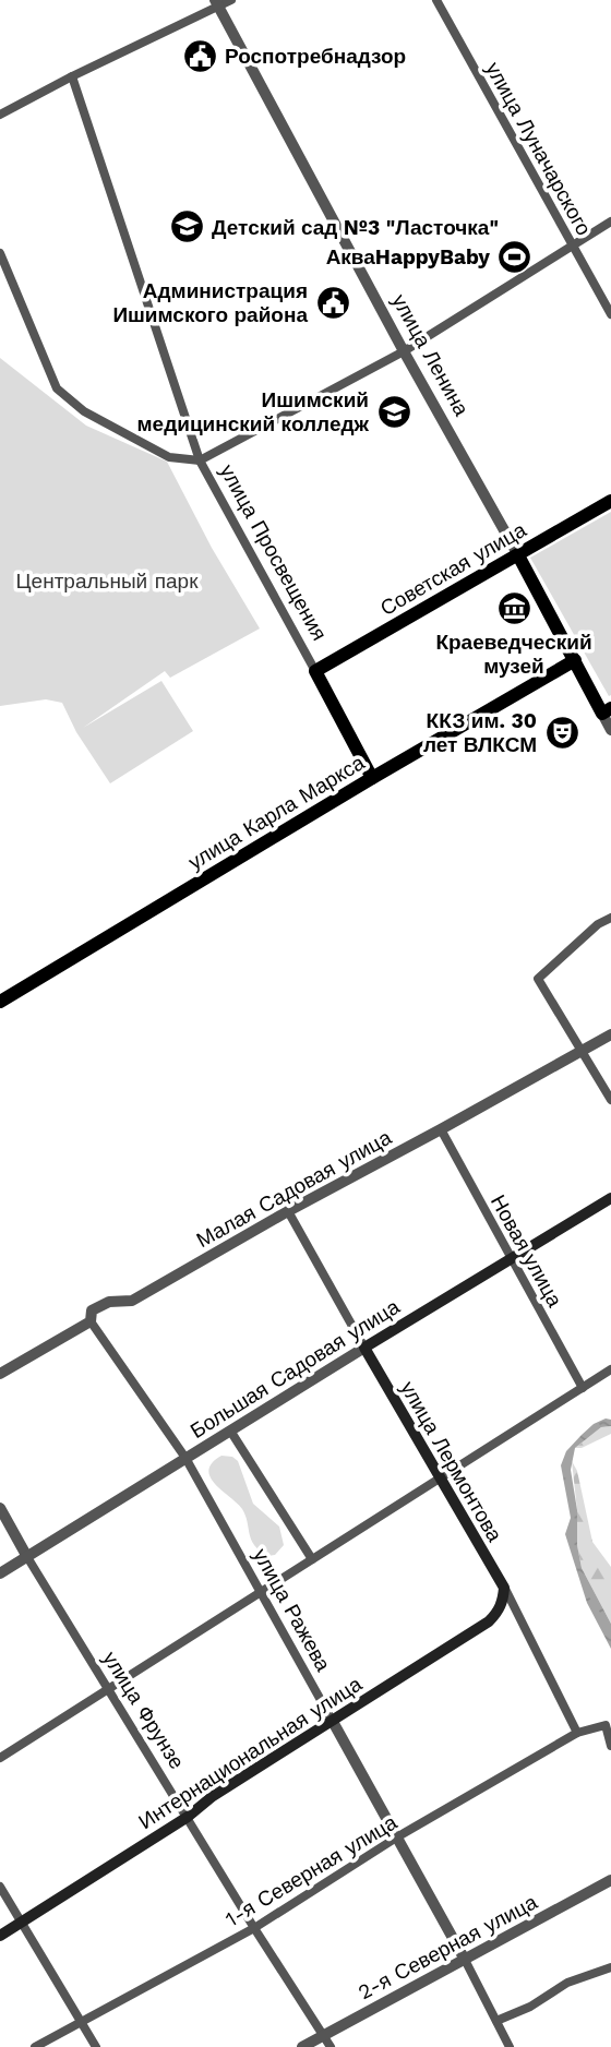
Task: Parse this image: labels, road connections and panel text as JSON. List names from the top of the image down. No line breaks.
{"streets":{"main road":["улица Ленина","улица Просвещения","Советская улица","улица Карла Маркса","Большая Садовая улица","улица Лермонтова","Интернациональная улица"],"street":["улица Луначарского","Малая Садовая улица","Новая улица","улица Ражева","улица Фрунзе","1-я Северная улица","2-я Северная улица"]},"crossings":[["улица Ленина","Советская улица"],["улица Ленина","улица Карла Маркса"],["улица Просвещения","Советская улица"],["улица Просвещения","улица Карла Маркса"],["Малая Садовая улица","Новая улица"],["Малая Садовая улица","улица Лермонтова"],["Малая Садовая улица","улица Ражева"],["Новая улица","Большая Садовая улица"],["Большая Садовая улица","улица Лермонтова"],["Большая Садовая улица","улица Ражева"],["Большая Садовая улица","улица Фрунзе"],["улица Лермонтова","Интернациональная улица"],["улица Лермонтова","1-я Северная улица"],["улица Ражева","Интернациональная улица"],["улица Ражева","1-я Северная улица"],["улица Ражева","2-я Северная улица"],["улица Фрунзе","Интернациональная улица"],["улица Фрунзе","1-я Северная улица"],["улица Фрунзе","2-я Северная улица"]],"parks":["Центральный парк"],"places":{"public building":["Роспотребнадзор","Администрация Ишимского района"],"school or university":["Детский сад №3 \"Ласточка\"","Ишимский медицинский колледж"],"sports":["АкваHappyBaby"],"museum":["Краеведческий музей"],"theatre":["ККЗ им. 30 лет ВЛКСМ"]}}
